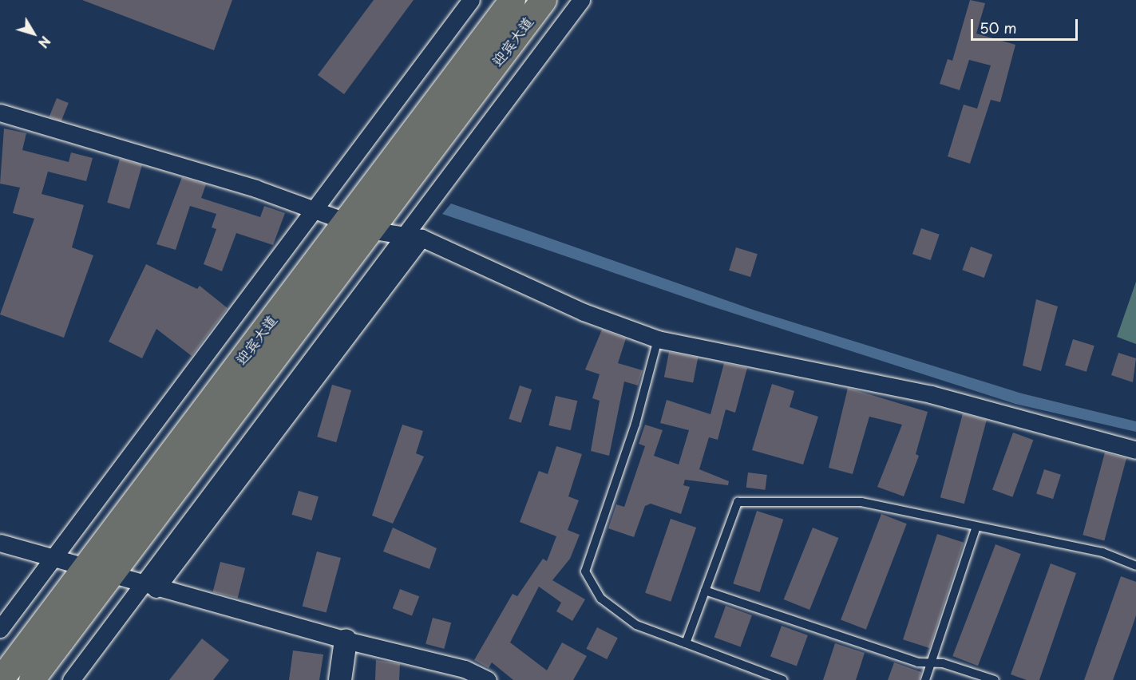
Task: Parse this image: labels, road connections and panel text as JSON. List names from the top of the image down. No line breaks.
{"streets":{"main road":["迎宾大道"]},"scale_bar":"50 m","north":"bottom right"}
